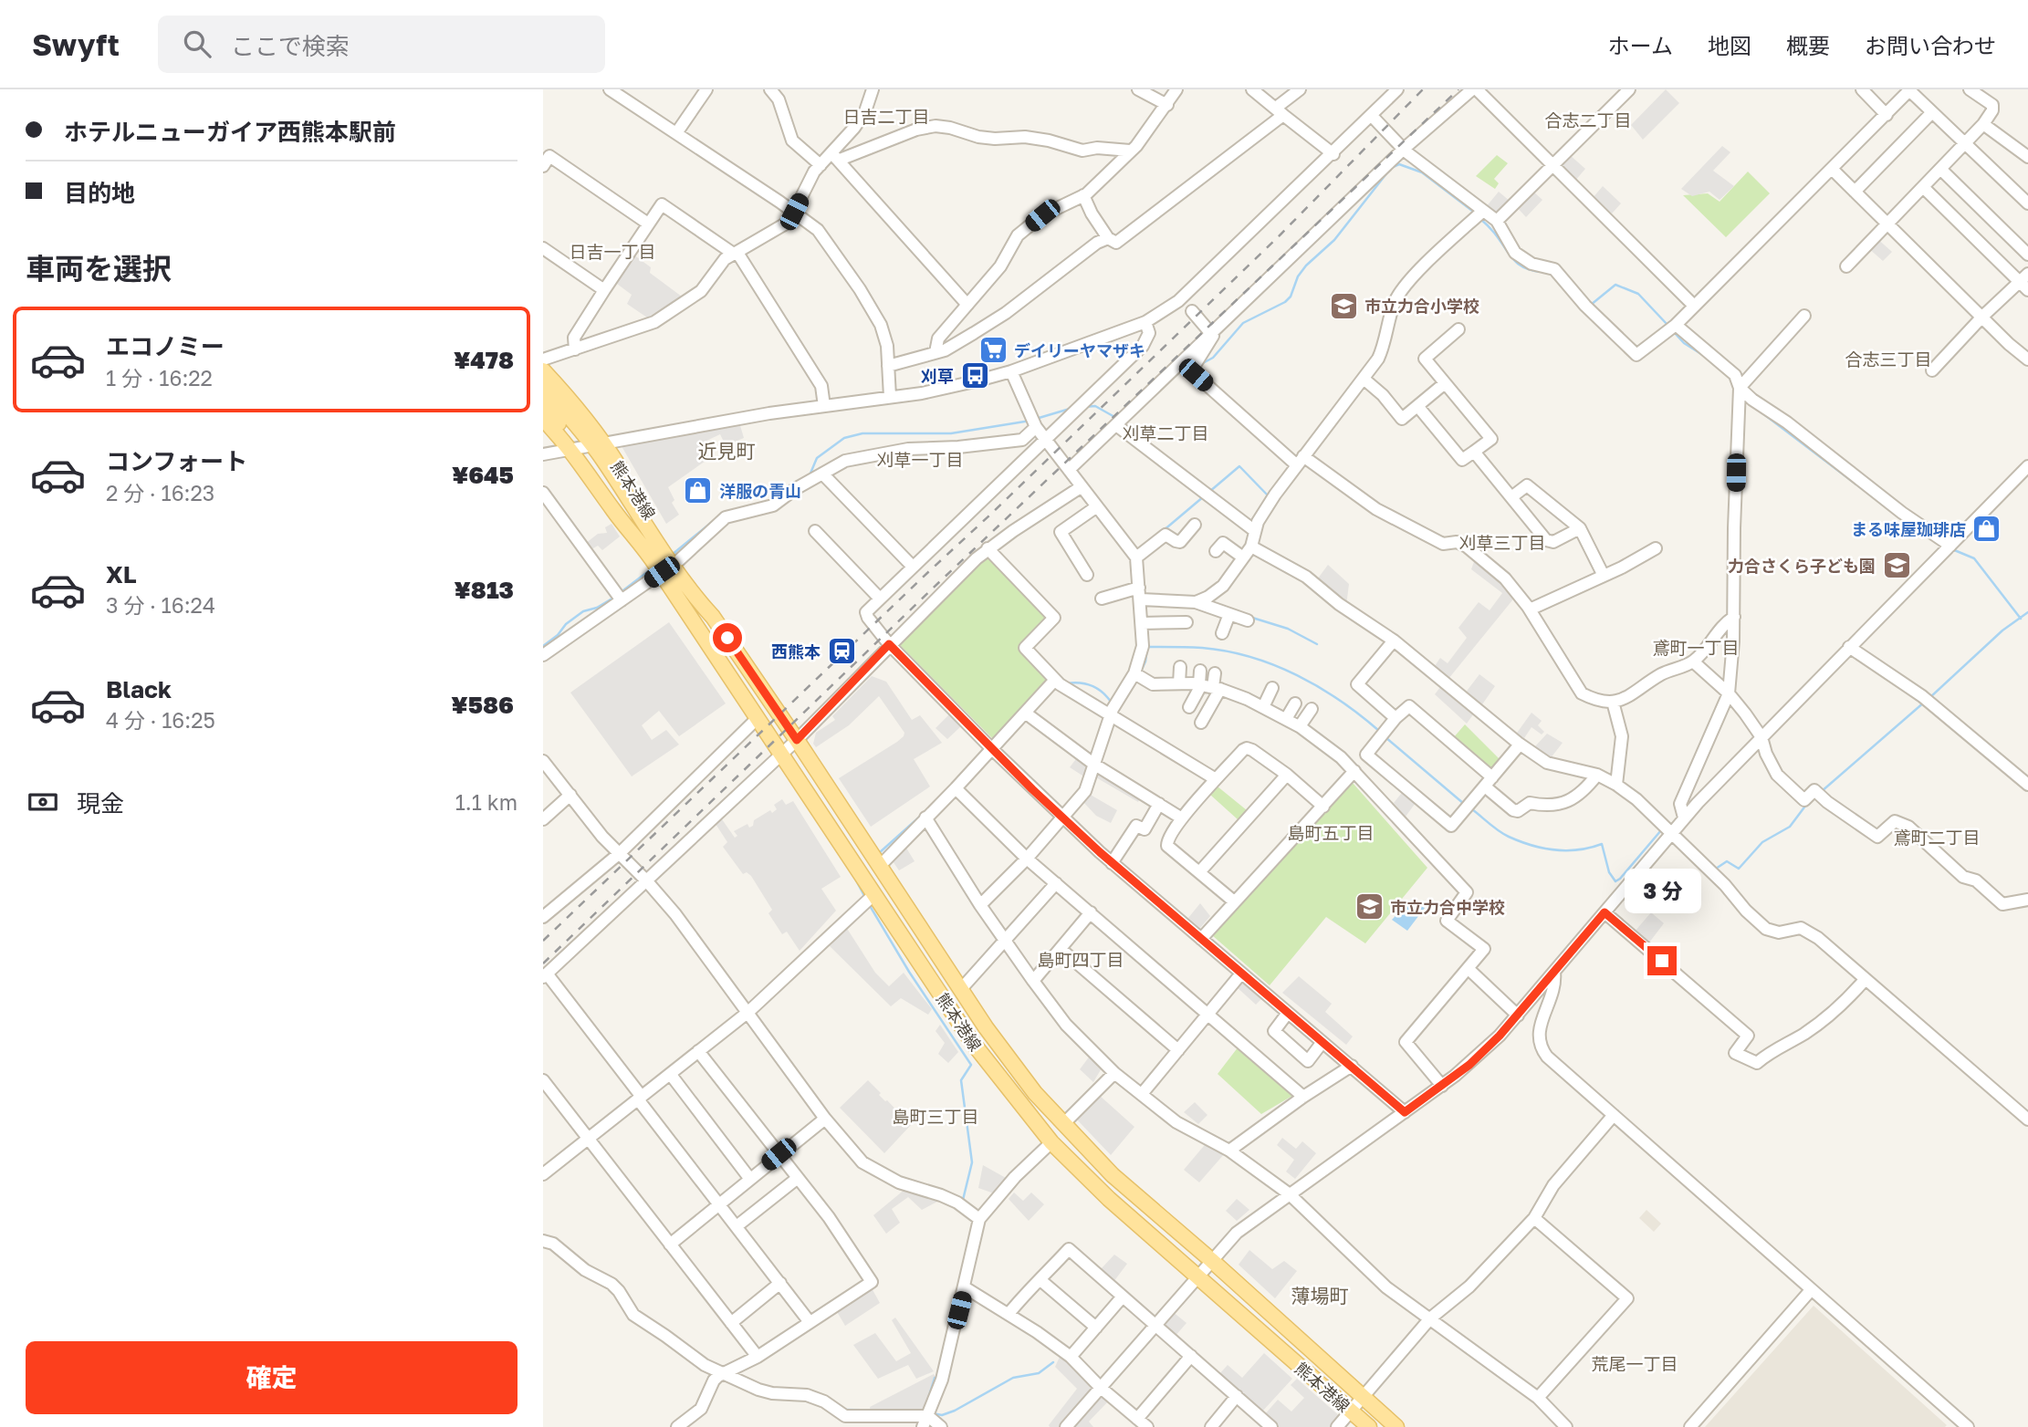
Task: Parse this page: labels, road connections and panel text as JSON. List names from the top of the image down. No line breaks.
{"streets":{"main road":["熊本港線"]},"districts":["日吉二丁目","合志二丁目","日吉一丁目","合志三丁目","刈草二丁目","近見町","刈草一丁目","刈草三丁目","鳶町一丁目","島町五丁目","鳶町二丁目","島町四丁目","島町三丁目","薄場町","荒尾一丁目"],"places":{"school or university":["市立力合小学校","力合さくら子ども園","市立力合中学校"],"supermarket":["デイリーヤマザキ"],"bus stop":["刈草"],"shop":["洋服の青山","まる味屋珈琲店"],"station":["西熊本"]},"page":{"header":"Swyft","search":"ここで検索","nav":["ホーム","地図","概要","お問い合わせ"],"banner":["ホテルニューガイア西熊本駅前","目的地"],"heading":"車両を選択","list":[{"name":"エコノミー","note":"1 分 · 16:22","value":"¥478"},{"name":"コンフォート","note":"2 分 · 16:23","value":"¥645"},{"name":"XL","note":"3 分 · 16:24","value":"¥813"},{"name":"Black","note":"4 分 · 16:25","value":"¥586"}],"pay":["現金","1.1 km"],"bubble":"3 分","buttons":"確定"}}
